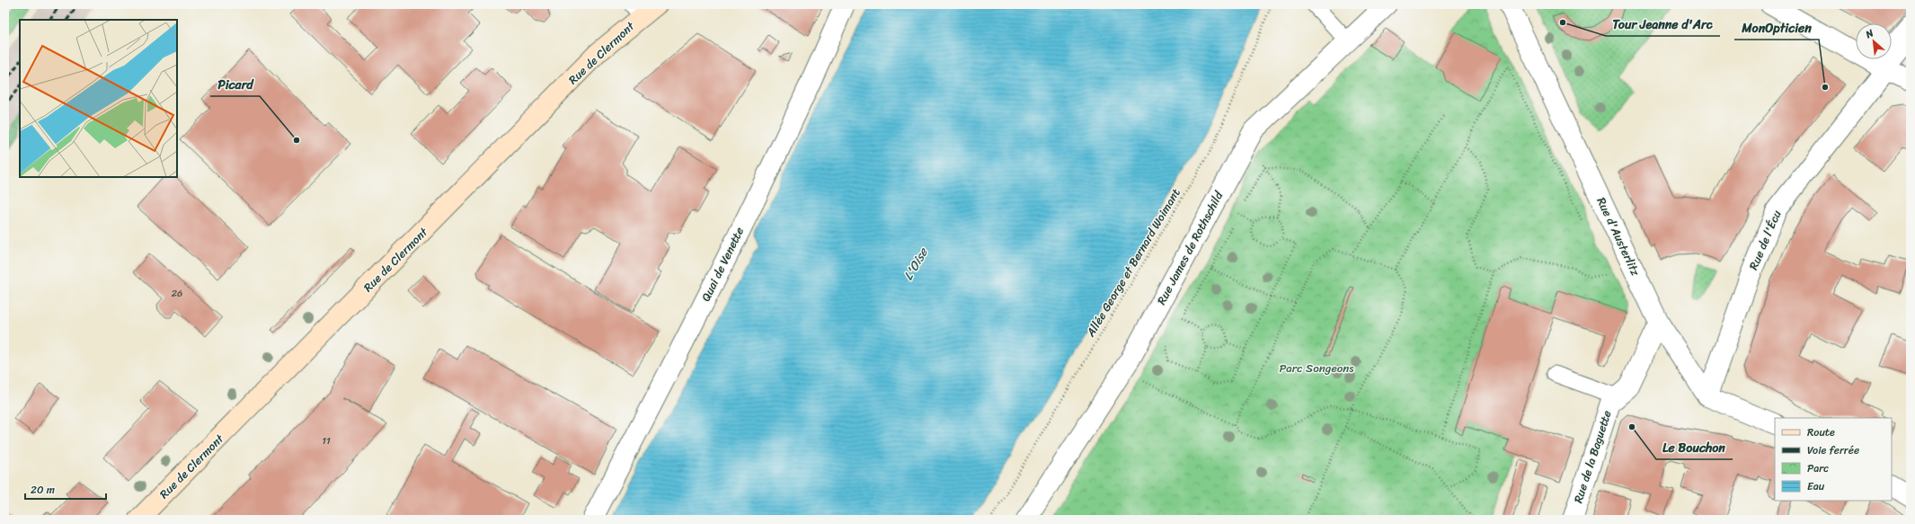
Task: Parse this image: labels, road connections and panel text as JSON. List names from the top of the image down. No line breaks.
{"streets":{"main road":["Rue de Clermont"],"street":["Rue d'Austerlitz","Rue de l'Écu","Rue James de Rothschild","Quai de Venette","Rue de la Baguette"],"path":["Allée George et Bernard Woimant"]},"crossings":[["Rue d'Austerlitz","Rue de l'Écu"],["Rue d'Austerlitz","Rue de la Baguette"]],"water":["L'Oise"],"parks":["Parc Songeons"],"places":["Tour Jeanne d'Arc","MonOpticien","Picard","Le Bouchon"],"house_numbers":["26","11"],"legend":["Route","Voie ferrée","Parc","Eau"],"scale_bar":"20 m","north":"top left"}
